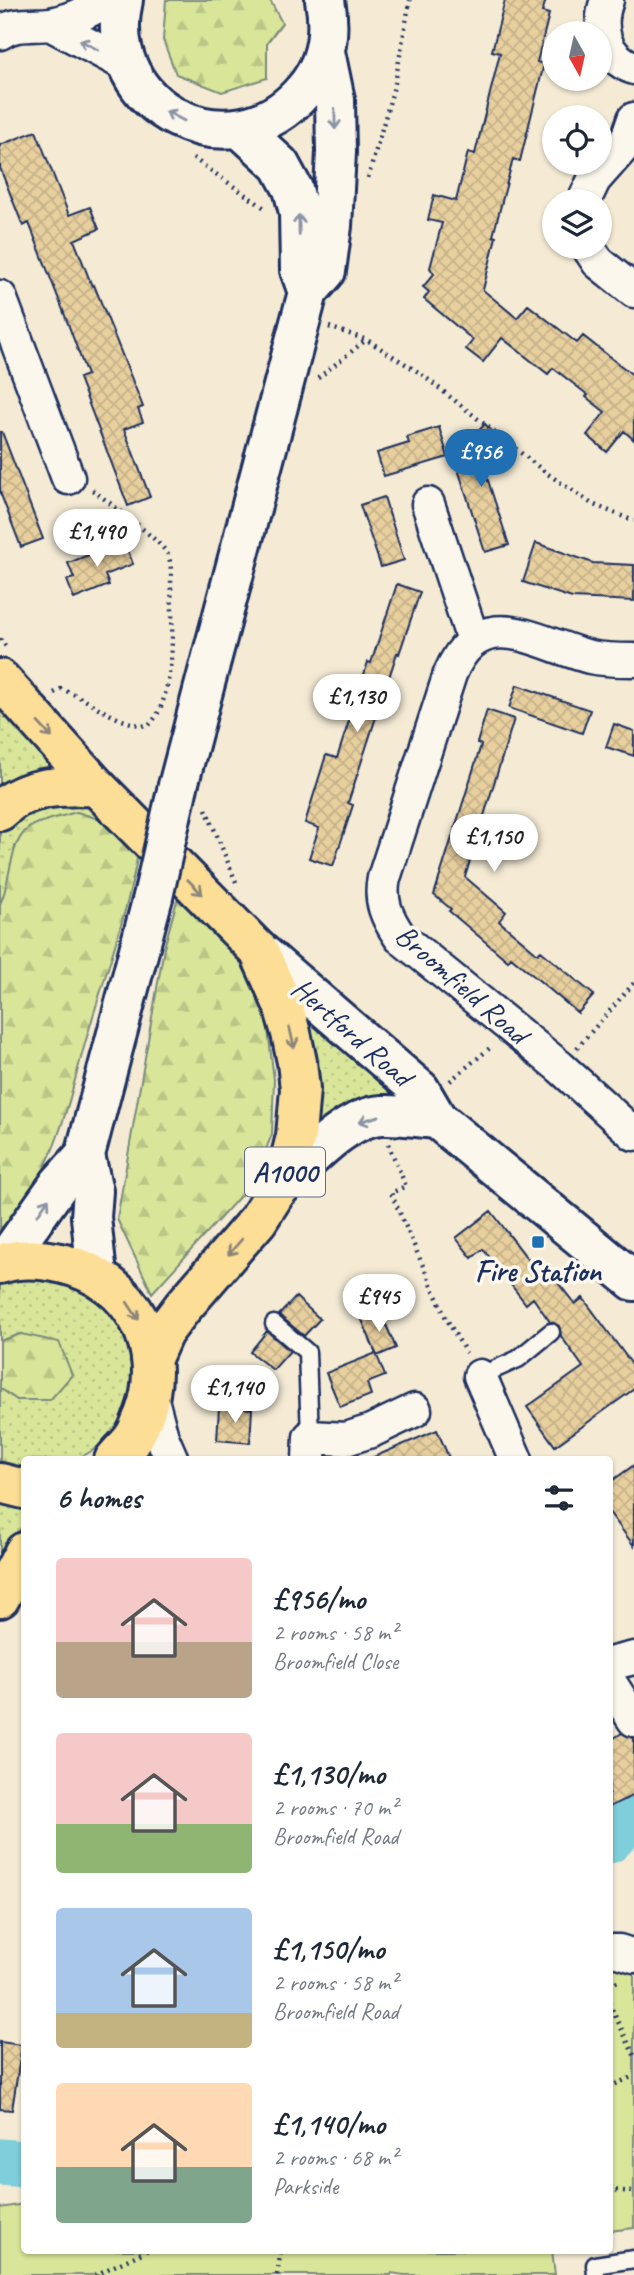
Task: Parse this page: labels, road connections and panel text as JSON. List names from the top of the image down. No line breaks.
{"streets":{"main road":["Hertford Road","A1000"],"street":["Broomfield Road"]},"crossings":[["Hertford Road","A1000"]],"places":{"transit":["Fire Station"]},"north":"bottom","page":{"price":["£956","£1,490","£1,130","£1,150","£945","£1,140"],"heading":"6 homes","list":[{"name":"£956/mo","note":"2 rooms · 58 m² · Broomfield Close"},{"name":"£1,130/mo","note":"2 rooms · 70 m² · Broomfield Road"},{"name":"£1,150/mo","note":"2 rooms · 58 m² · Broomfield Road"},{"name":"£1,140/mo","note":"2 rooms · 68 m² · Parkside"}]}}
